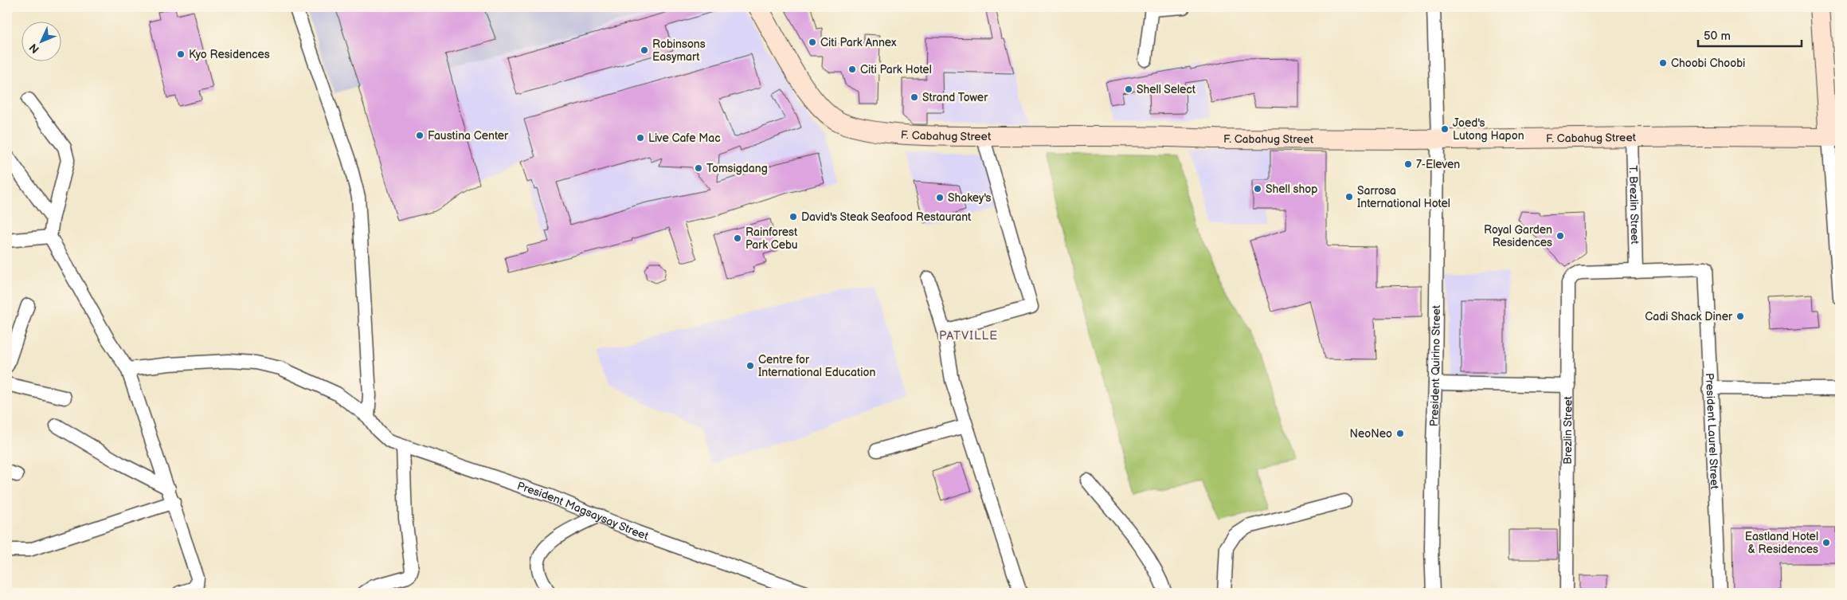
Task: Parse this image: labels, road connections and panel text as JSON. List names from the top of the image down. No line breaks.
{"streets":{"main road":["F. Cabahug Street"],"street":["T. Brezlin Street","President Quirino Street","Brezlin Street","President Laurel Street","President Magsaysay Street"]},"crossings":[["F. Cabahug Street","T. Brezlin Street"],["F. Cabahug Street","President Quirino Street"],["T. Brezlin Street","Brezlin Street"],["T. Brezlin Street","President Laurel Street"],["Brezlin Street","President Laurel Street"]],"districts":["PATVILLE"],"places":["Citi Park Annex","Robinsons Easymart","Kyo Residences","Choobi Choobi","Citi Park Hotel","Shell Select","Strand Tower","Joed's Lutong Hapon","Faustina Center","Live Cafe Mac","7-Eleven","Tomsigdang","Shell shop","Sarrosa International Hotel","Shakey's","David's Steak Seafood Restaurant","Royal Garden Residences","Rainforest Park Cebu","Cadi Shack Diner","Centre for International Education","NeoNeo","Eastland Hotel & Residences"],"scale_bar":"50 m","north":"bottom left"}
